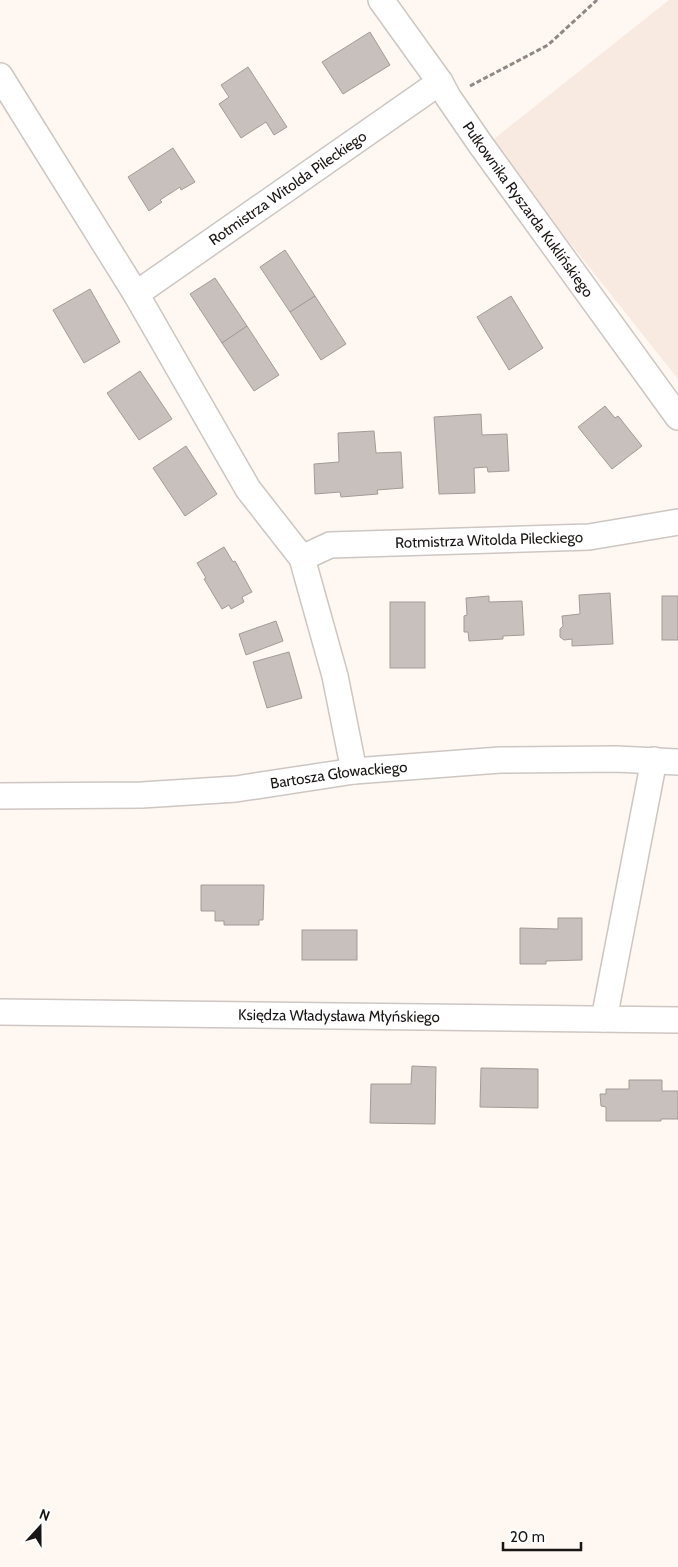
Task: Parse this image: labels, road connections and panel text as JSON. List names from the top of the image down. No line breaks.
{"streets":{"street":["Rotmistrza Witolda Pileckiego","Pułkownika Ryszarda Kuklińskiego","Bartosza Głowackiego","Księdza Władysława Młyńskiego"]},"crossings":[["Rotmistrza Witolda Pileckiego","Pułkownika Ryszarda Kuklińskiego"]],"scale_bar":"20 m","north":"top"}
